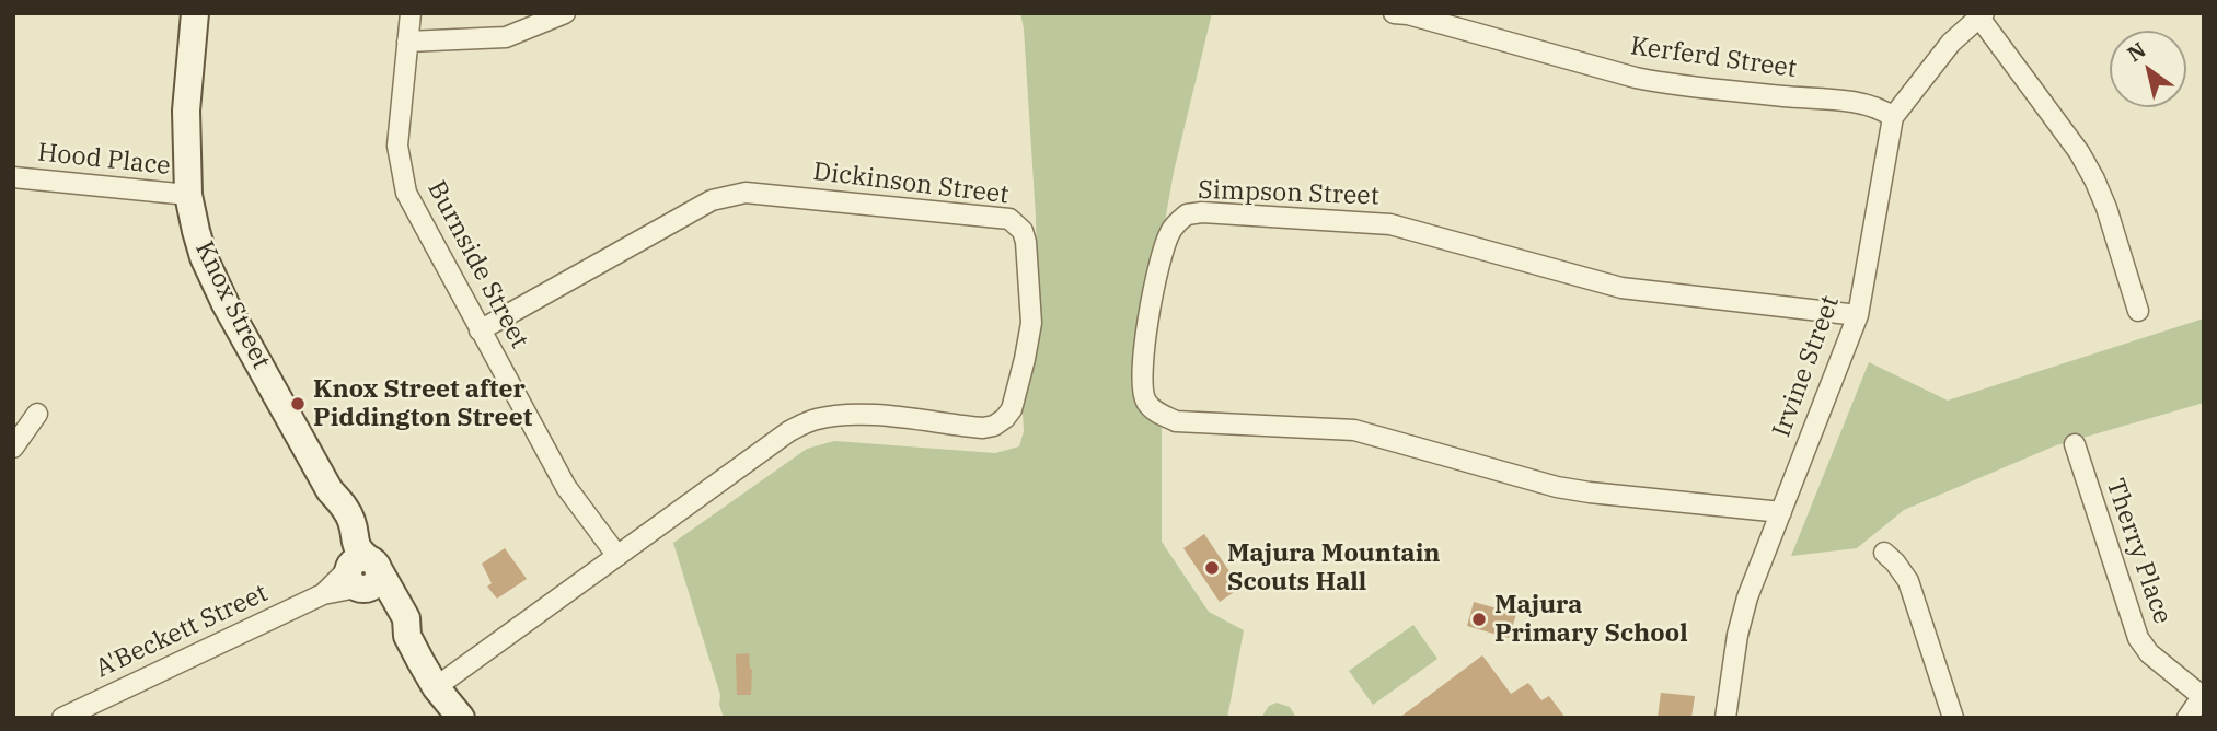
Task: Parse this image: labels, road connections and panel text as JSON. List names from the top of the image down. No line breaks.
{"streets":{"street":["Kerferd Street","Hood Place","Dickinson Street","Simpson Street","Burnside Street","Knox Street","Irvine Street","Therry Place","A'Beckett Street"]},"crossings":[["Kerferd Street","Irvine Street"],["Hood Place","Knox Street"],["Dickinson Street","Burnside Street"],["Dickinson Street","Knox Street"],["Simpson Street","Irvine Street"],["Knox Street","A'Beckett Street"]],"places":["Knox Street after Piddington Street","Majura Mountain Scouts Hall","Majura Primary School"],"north":"top left"}
